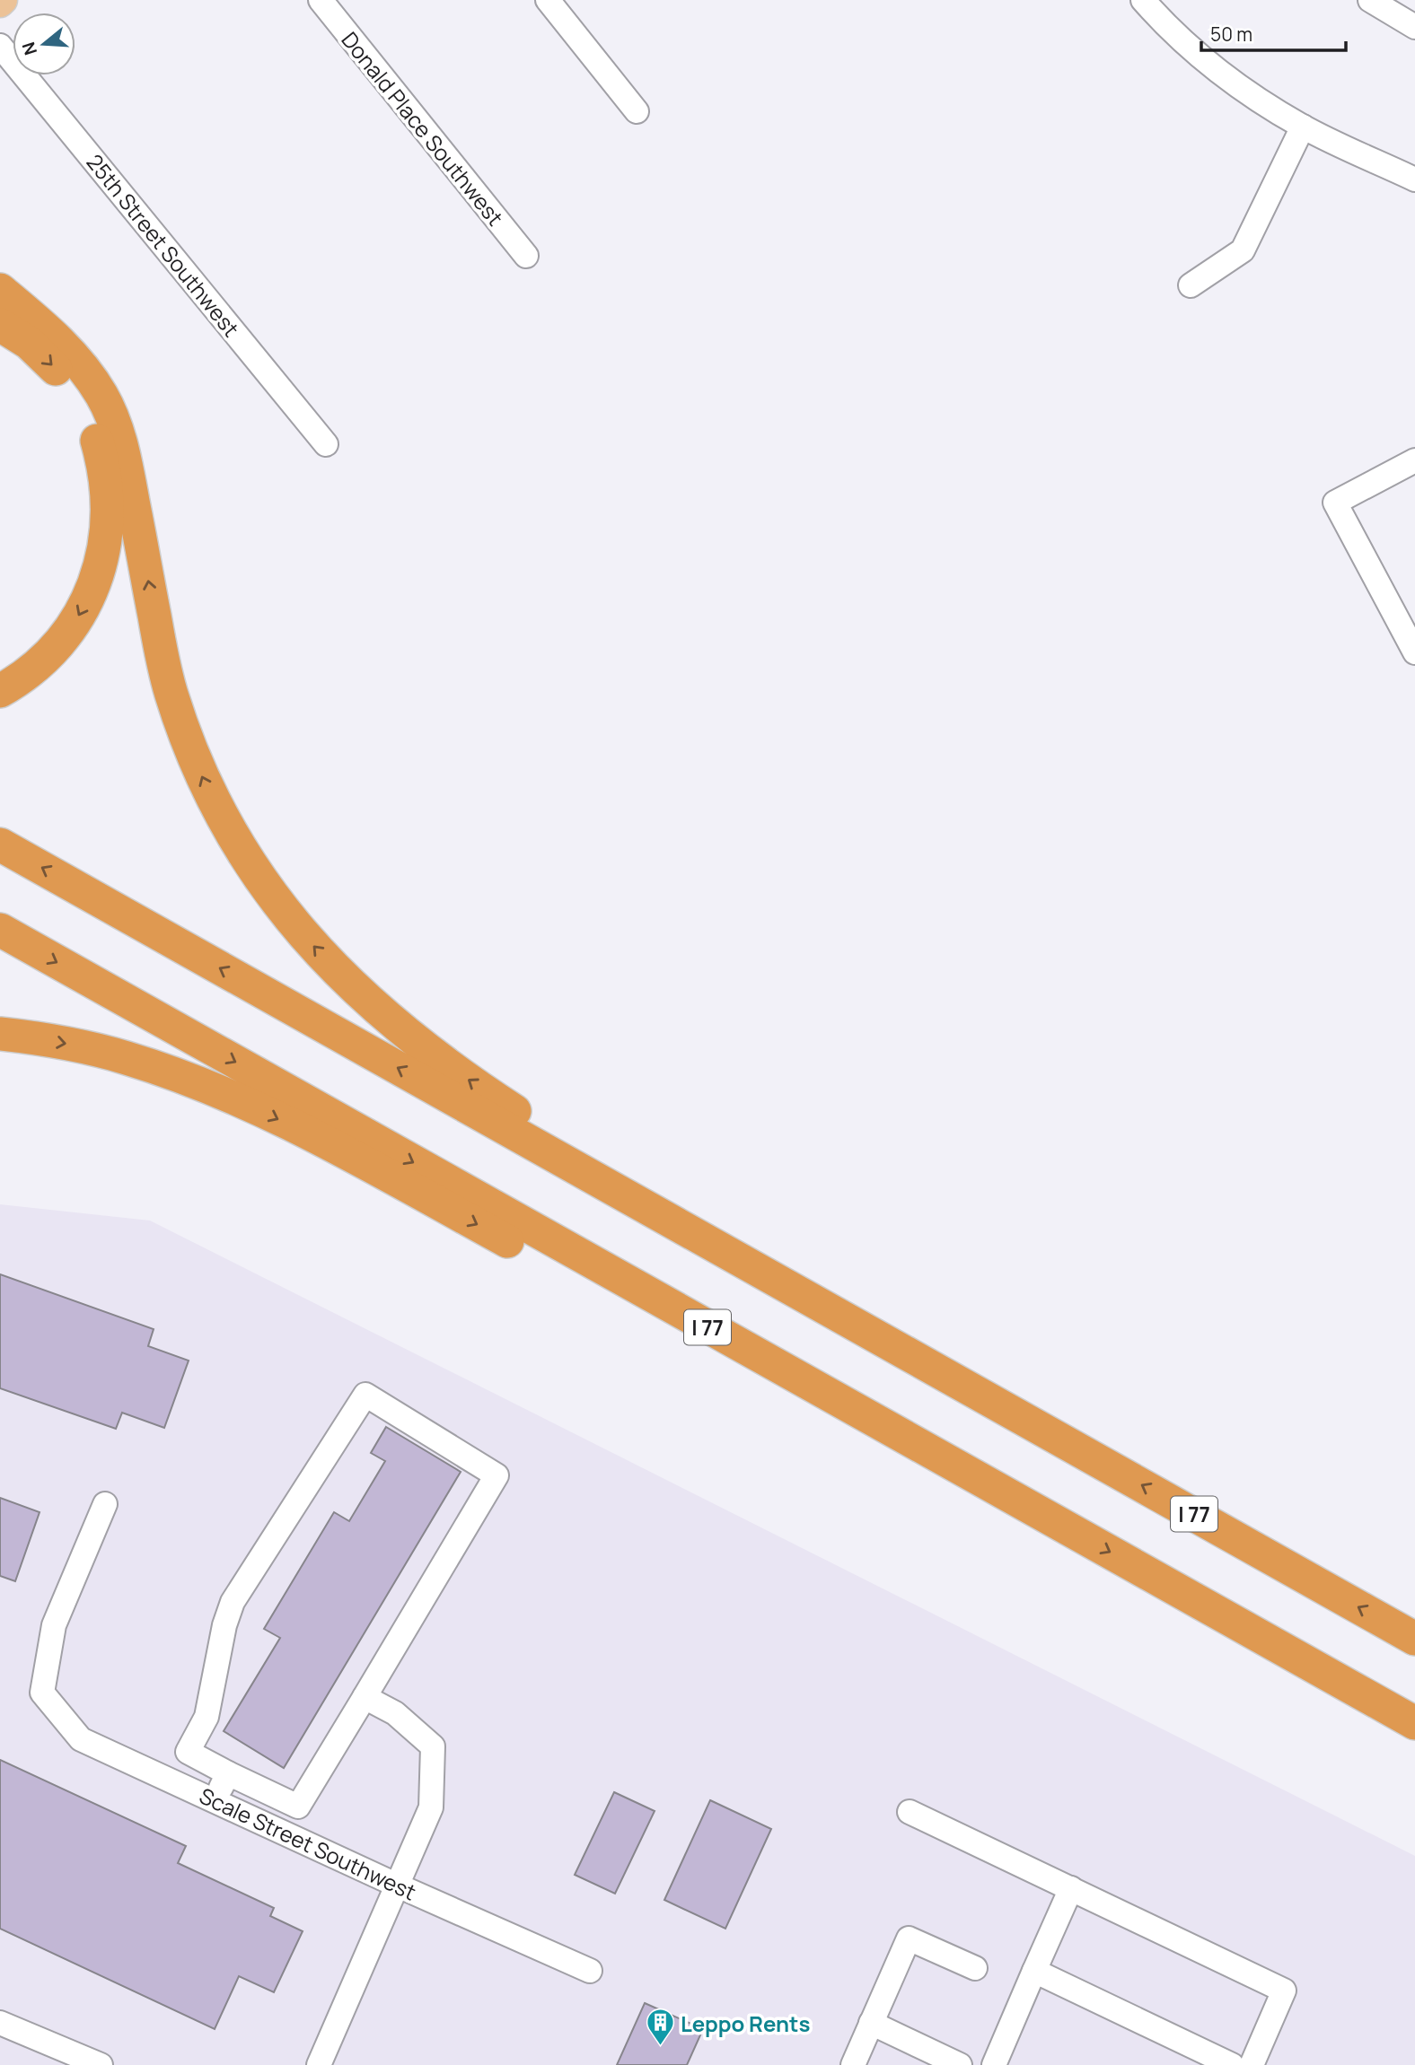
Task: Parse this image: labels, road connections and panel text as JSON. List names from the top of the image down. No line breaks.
{"streets":{"highway":["I 77"],"street":["Donald Place Southwest","25th Street Southwest","Scale Street Southwest"]},"places":{"building":["Leppo Rents"]},"scale_bar":"50 m","north":"left"}
